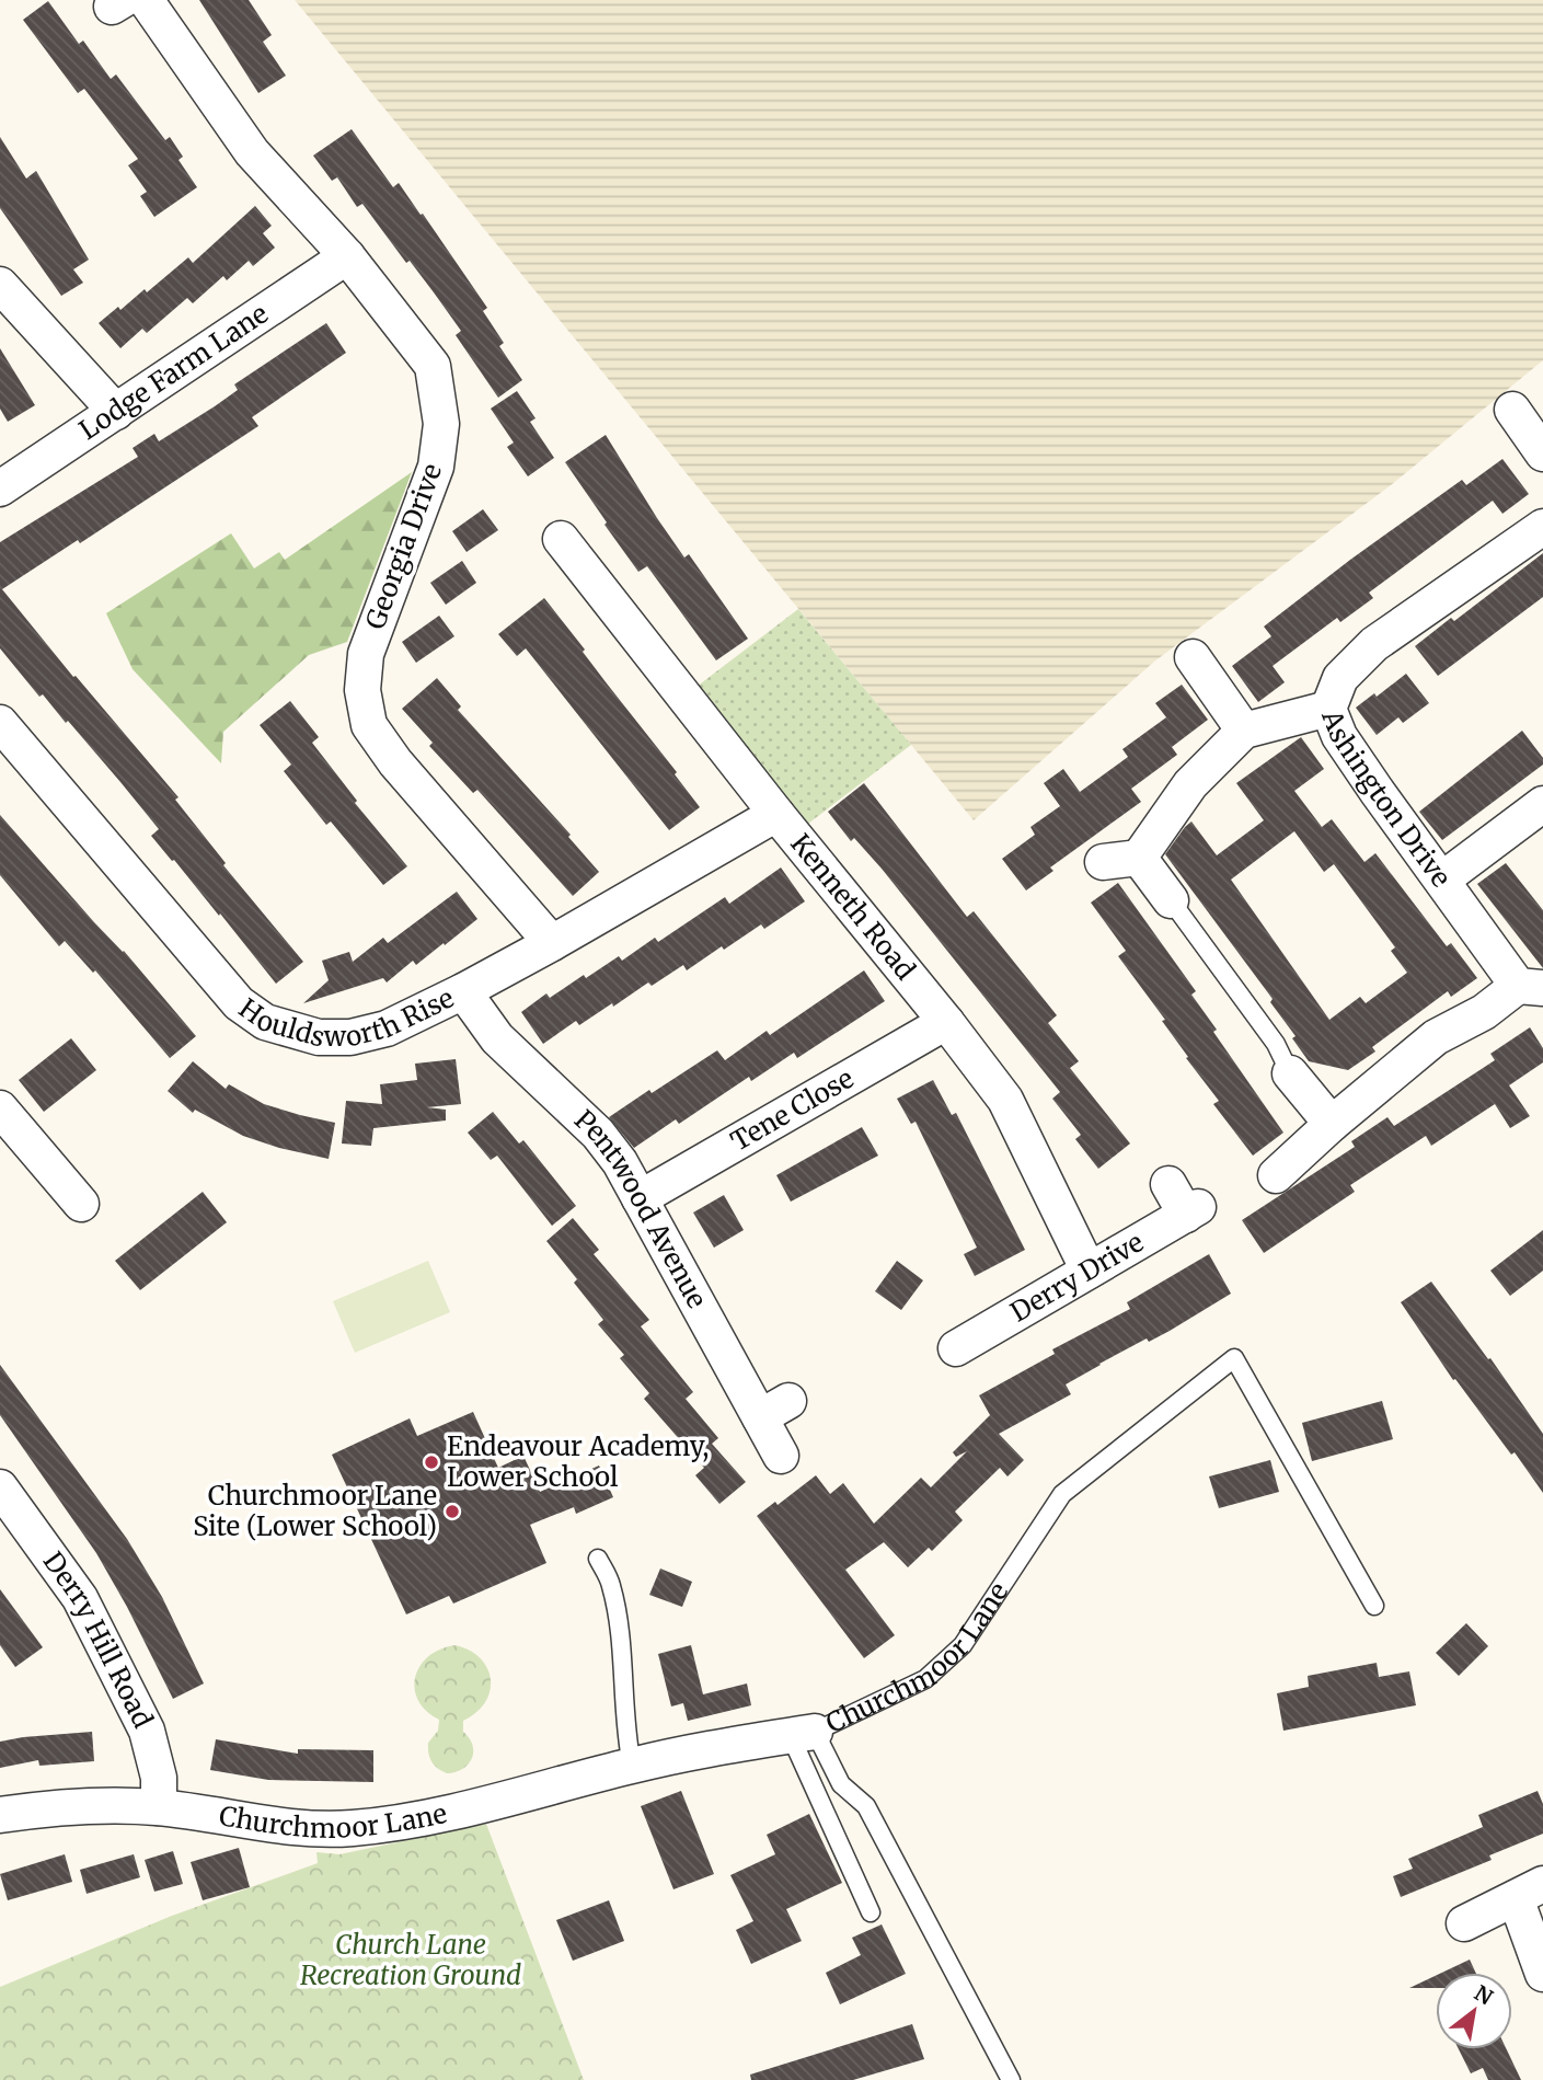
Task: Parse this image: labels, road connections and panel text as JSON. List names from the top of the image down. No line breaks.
{"streets":{"street":["Lodge Farm Lane","Georgia Drive","Ashington Drive","Kenneth Road","Houldsworth Rise","Tene Close","Pentwood Avenue","Derry Drive","Derry Hill Road","Churchmoor Lane"]},"crossings":[["Lodge Farm Lane","Georgia Drive"],["Georgia Drive","Houldsworth Rise"],["Kenneth Road","Houldsworth Rise"],["Kenneth Road","Tene Close"],["Kenneth Road","Derry Drive"],["Houldsworth Rise","Pentwood Avenue"],["Tene Close","Pentwood Avenue"],["Derry Hill Road","Churchmoor Lane"]],"parks":["Church Lane Recreation Ground"],"places":["Endeavour Academy, Lower School","Churchmoor Lane Site (Lower School)"],"north":"top right"}
